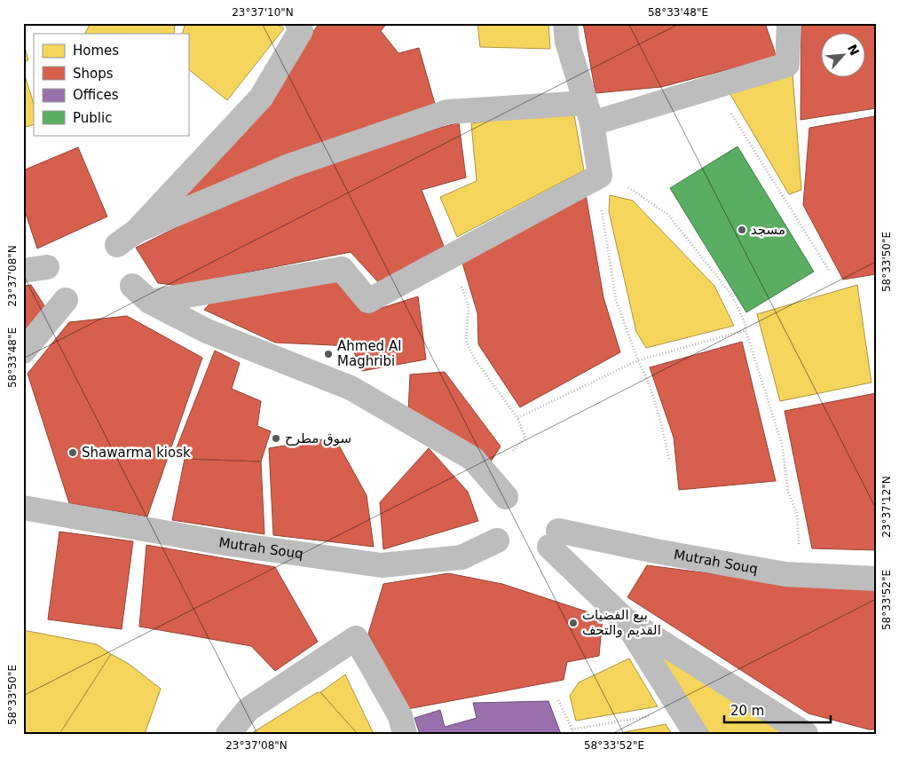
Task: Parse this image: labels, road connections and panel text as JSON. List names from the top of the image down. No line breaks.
{"streets":{"street":["Mutrah Souq"]},"places":["مسجد","Ahmed Al Maghribi","سوق مطرح","Shawarma kiosk","بيع الفضيات القديم والتحف"],"legend":["Homes","Shops","Offices","Public"],"scale_bar":"20 m","north":"top right","coordinates":["23°37'10\"N","58°33'48\"E","58°33'50\"E","23°37'08\"N","23°37'12\"N","58°33'52\"E"]}
